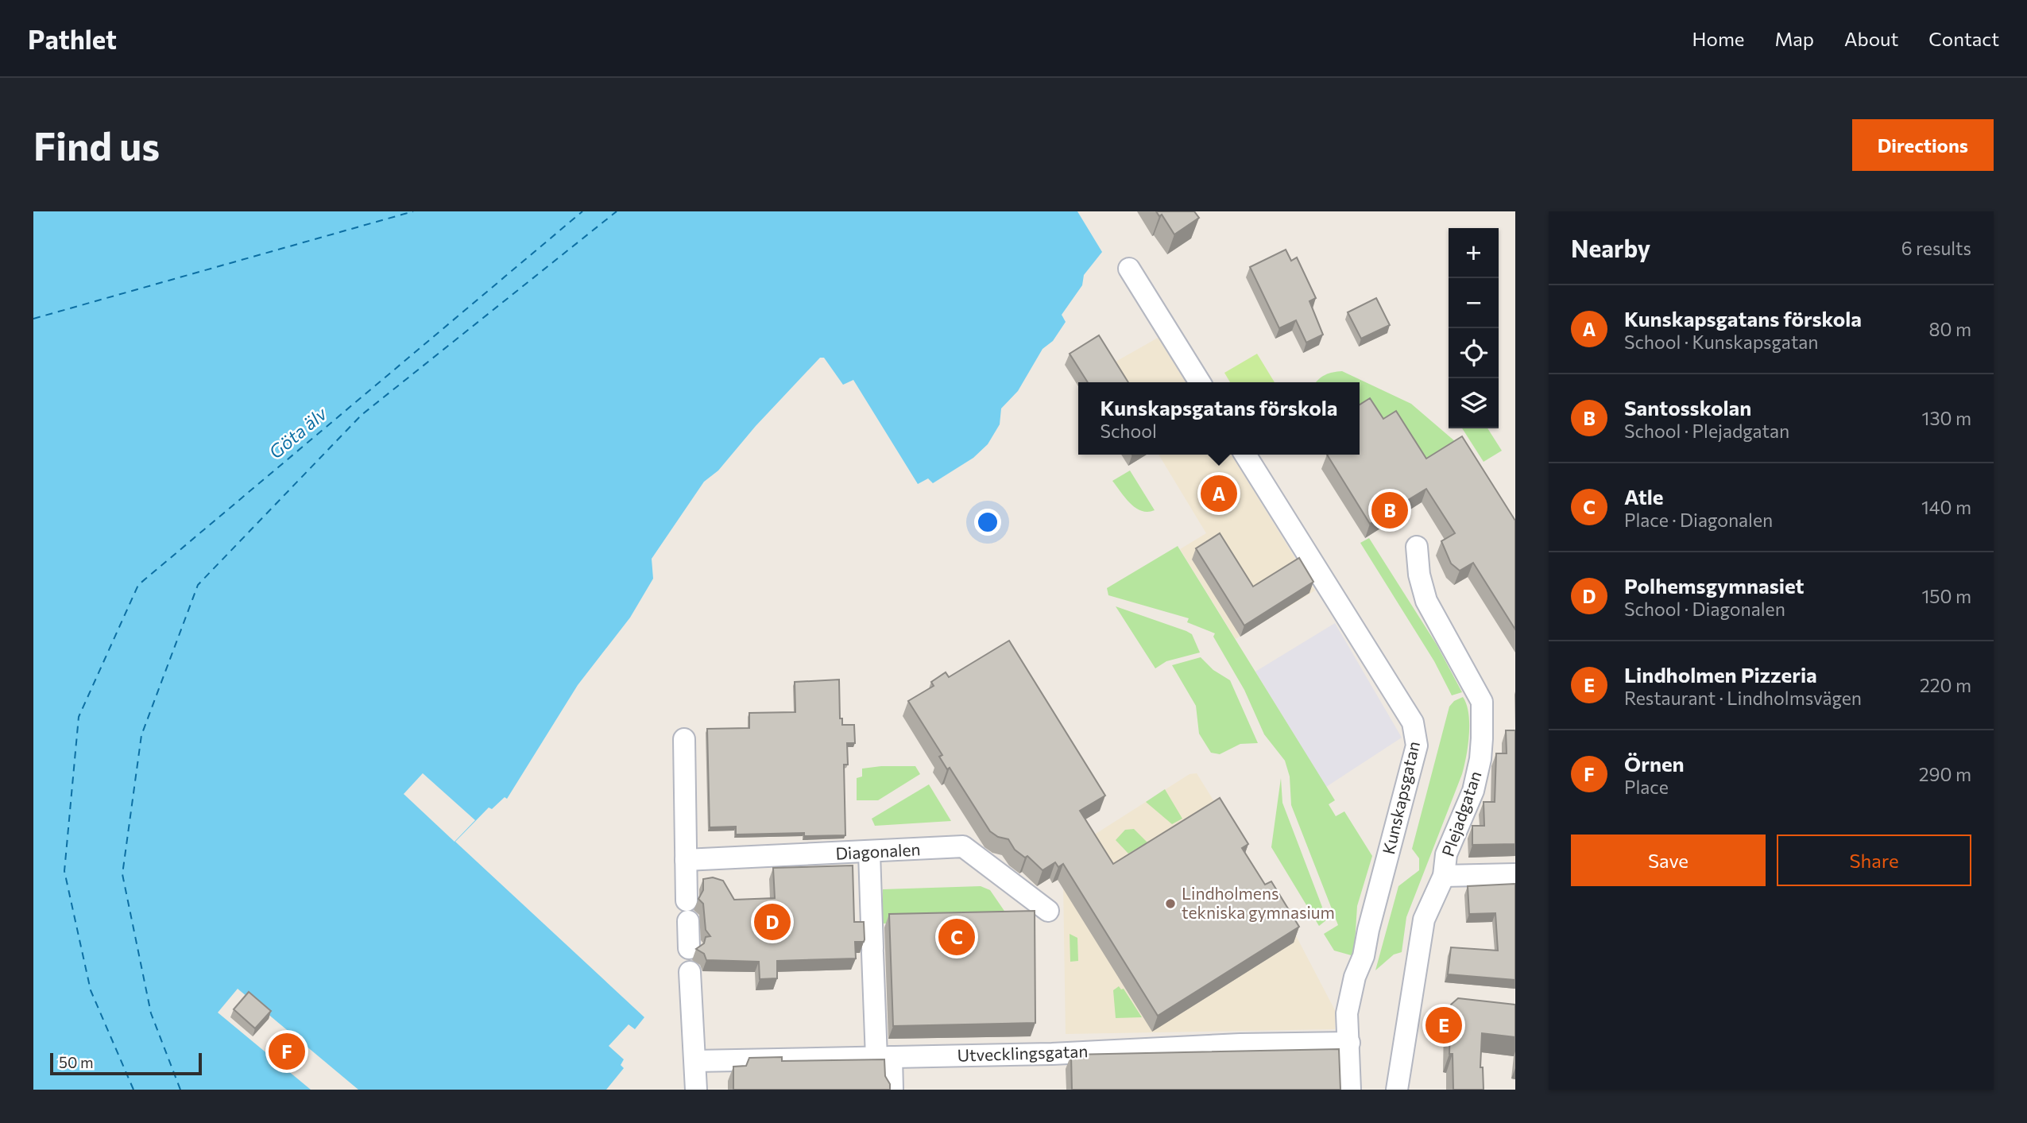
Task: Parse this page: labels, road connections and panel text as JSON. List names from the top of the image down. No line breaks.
{"streets":{"street":["Kunskapsgatan","Plejadgatan","Diagonalen","Utvecklingsgatan"]},"crossings":[["Kunskapsgatan","Utvecklingsgatan"]],"water":["Göta älv"],"places":["Lindholmens tekniska gymnasium"],"scale_bar":"50 m","page":{"header":"Pathlet","nav":["Home","Map","About","Contact"],"buttons":["Directions",["Save","Share"]],"title":"Find us","heading":["Nearby","6 results"],"map_buttons":["+","−"],"list":[{"mark":"A","name":"Kunskapsgatans förskola","note":"School · Kunskapsgatan","value":"80 m"},{"mark":"B","name":"Santosskolan","note":"School · Plejadgatan","value":"130 m"},{"mark":"C","name":"Atle","note":"Place · Diagonalen","value":"140 m"},{"mark":"D","name":"Polhemsgymnasiet","note":"School · Diagonalen","value":"150 m"},{"mark":"E","name":"Lindholmen Pizzeria","note":"Restaurant · Lindholmsvägen","value":"220 m"},{"mark":"F","name":"Örnen","note":"Place","value":"290 m"}],"popup":["Kunskapsgatans förskola","School"],"pins":["A","B","D","C","E","F"],"scale":"50 m"}}
